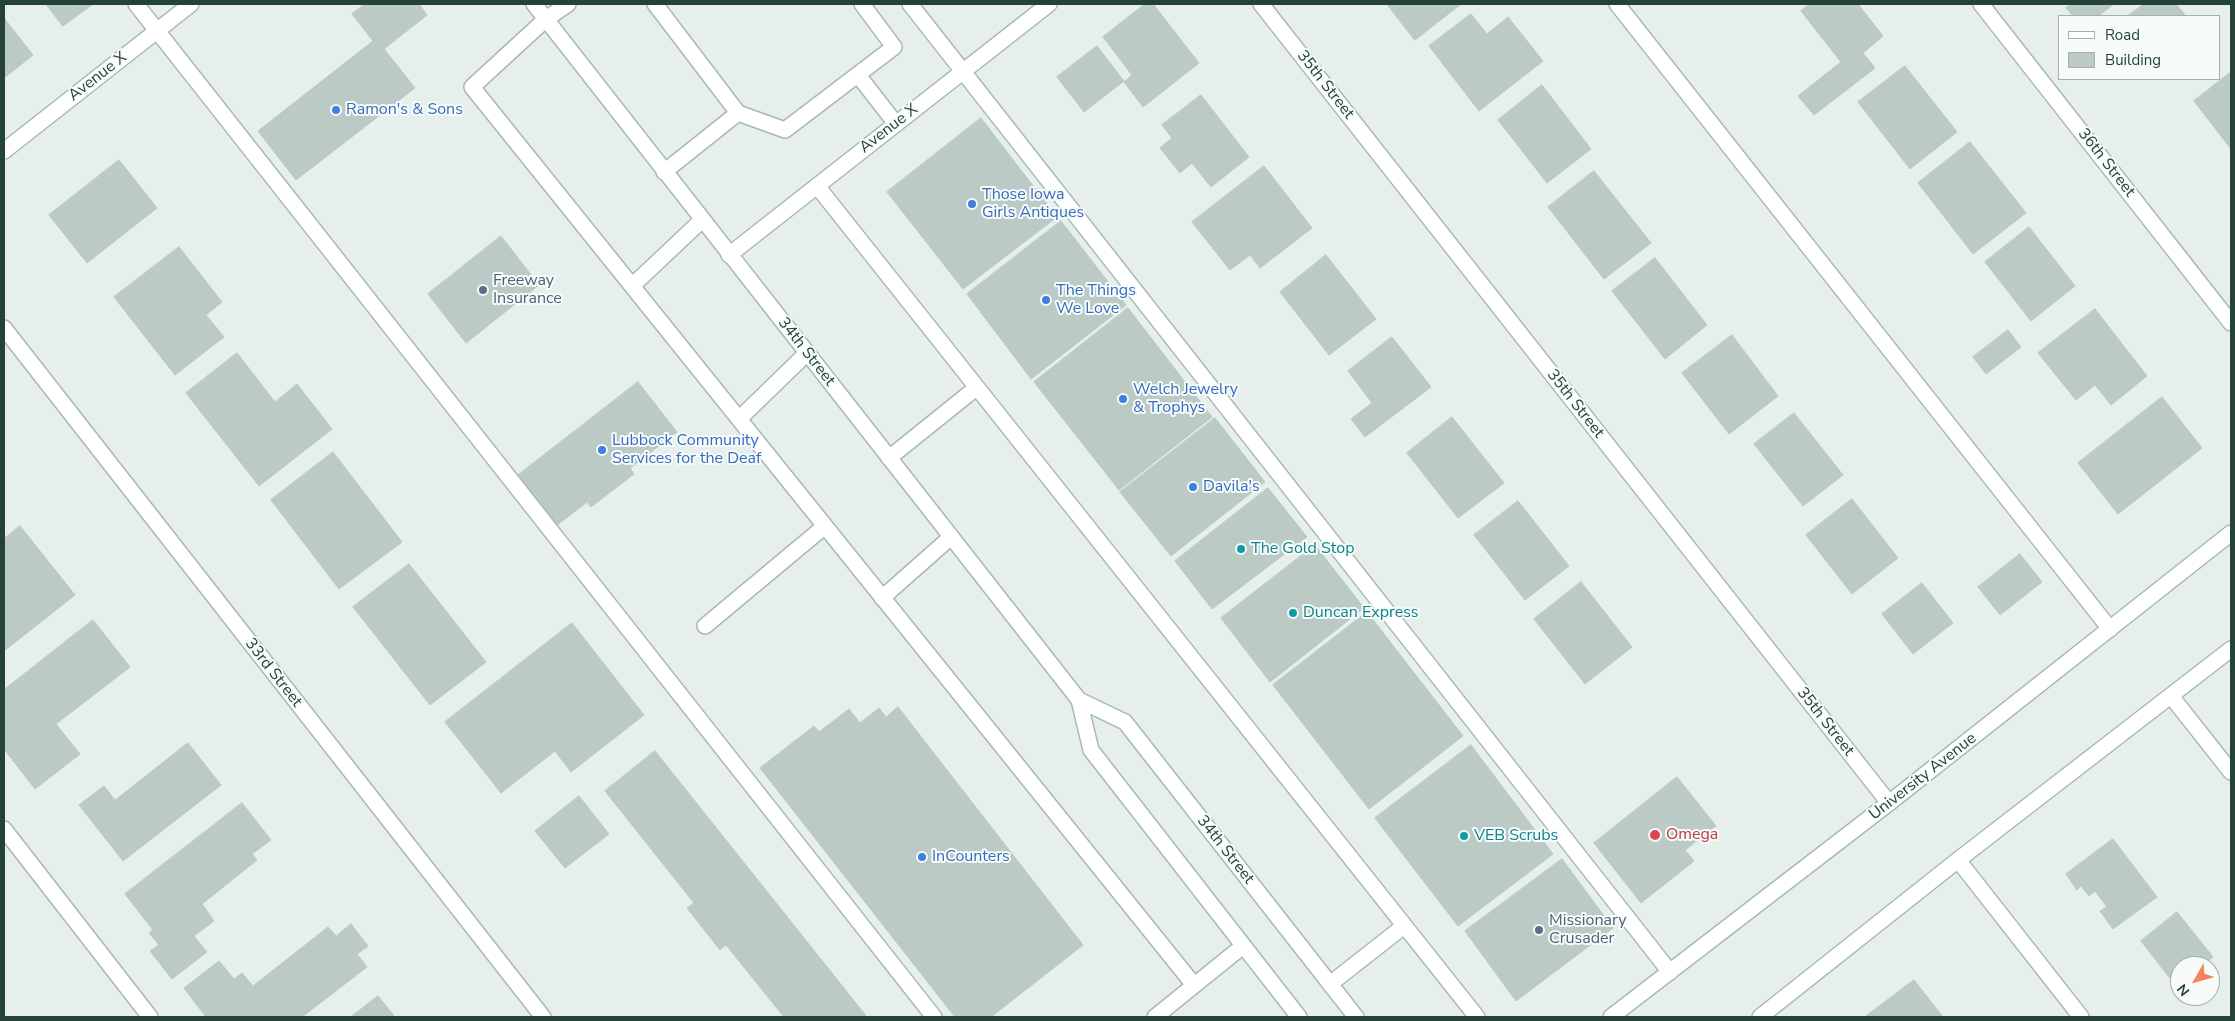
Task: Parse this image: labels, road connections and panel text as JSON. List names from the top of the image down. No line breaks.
{"streets":{"street":["Avenue X","35th Street","36th Street","34th Street","33rd Street","University Avenue"]},"crossings":[["Avenue X","34th Street"],["35th Street","University Avenue"]],"places":["Ramon's & Sons","Those Iowa Girls Antiques","Freeway Insurance","The Things We Love","Welch Jewelry & Trophys","Lubbock Community Services for the Deaf","Davila's","The Gold Stop","Duncan Express","Omega","VEB Scrubs","InCounters","Missionary Crusader"],"legend":["Road","Building"],"north":"bottom left"}
